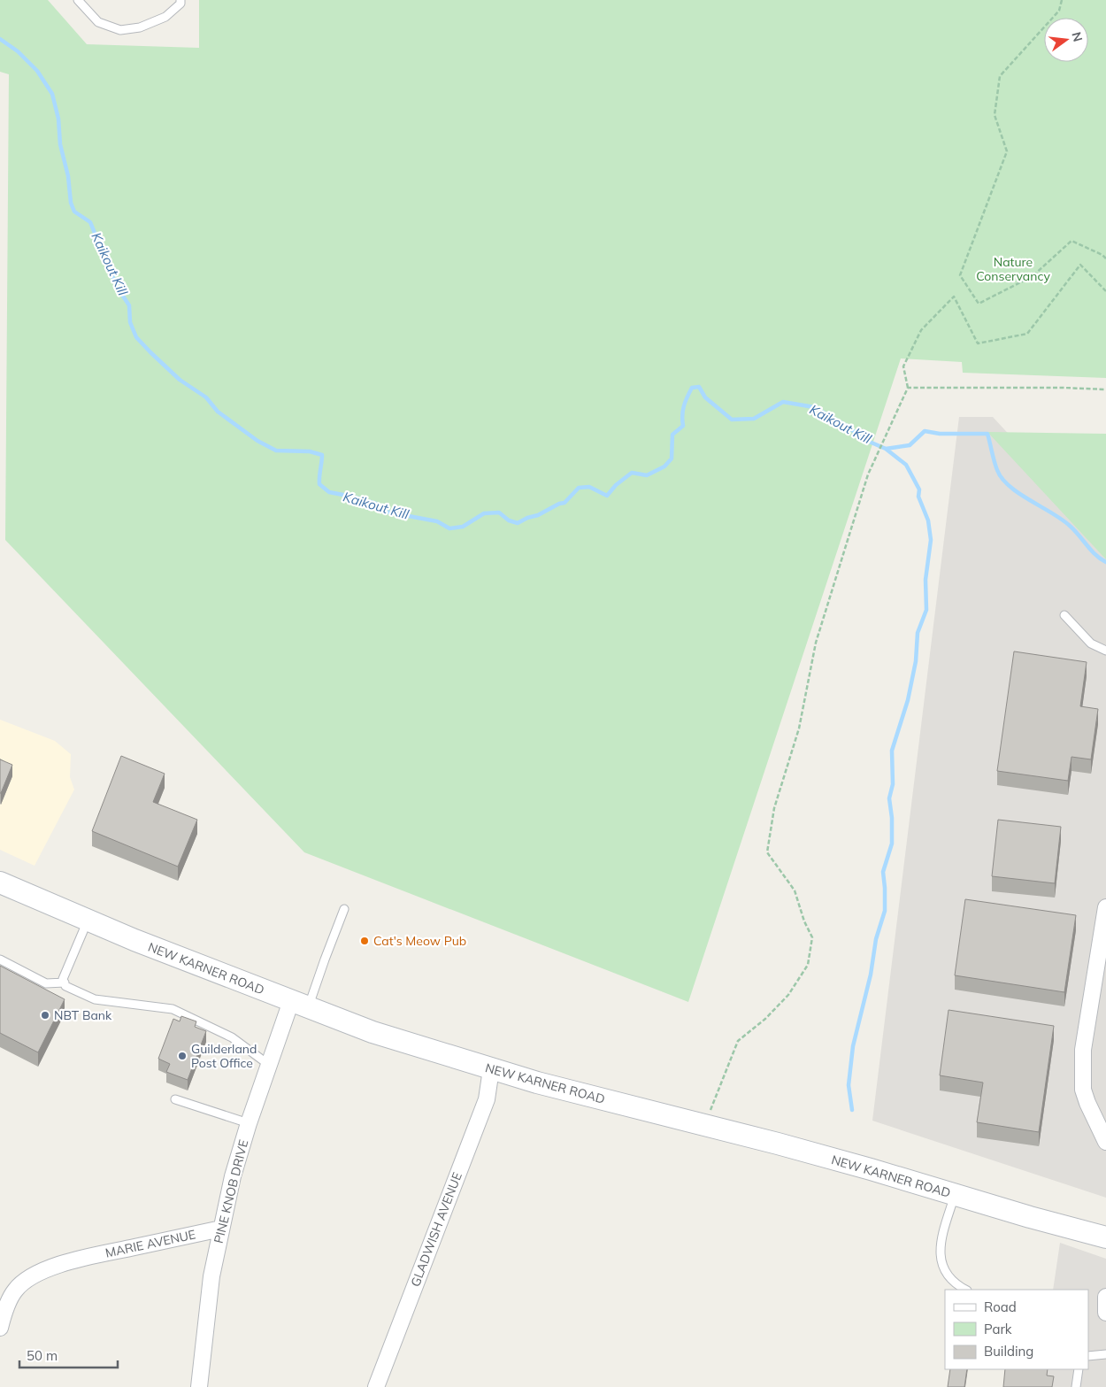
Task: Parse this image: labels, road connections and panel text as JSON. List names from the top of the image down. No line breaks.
{"streets":{"main road":["NEW KARNER ROAD"],"street":["PINE KNOB DRIVE","GLADWISH AVENUE","MARIE AVENUE"]},"crossings":[["NEW KARNER ROAD","PINE KNOB DRIVE"],["NEW KARNER ROAD","GLADWISH AVENUE"],["PINE KNOB DRIVE","MARIE AVENUE"]],"water":["Kaikout Kill"],"parks":["Nature Conservancy"],"places":["Cat's Meow Pub","NBT Bank","Guilderland Post Office"],"legend":["Road","Park","Building"],"scale_bar":"50 m","north":"right"}
